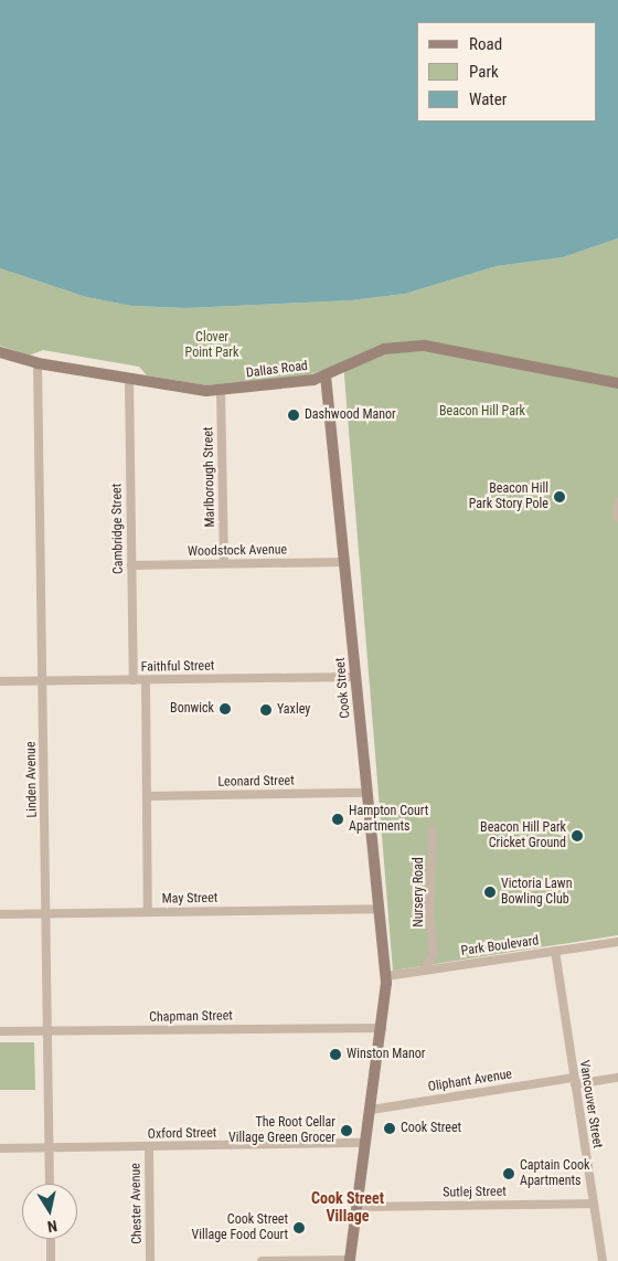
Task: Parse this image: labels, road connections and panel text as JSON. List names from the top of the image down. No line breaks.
{"streets":{"main road":["Dallas Road","Cook Street"],"street":["Marlborough Street","Cambridge Street","Woodstock Avenue","Faithful Street","Linden Avenue","Leonard Street","Nursery Road","May Street","Park Boulevard","Chapman Street","Oliphant Avenue","Vancouver Street","Oxford Street","Sutlej Street","Chester Avenue"]},"crossings":[["Dallas Road","Marlborough Street"],["Dallas Road","Cambridge Street"],["Dallas Road","Cook Street"],["Dallas Road","Linden Avenue"],["Marlborough Street","Woodstock Avenue"],["Cambridge Street","Woodstock Avenue"],["Cambridge Street","Faithful Street"],["Woodstock Avenue","Cook Street"],["Faithful Street","Cook Street"],["Faithful Street","Linden Avenue"],["Cook Street","Leonard Street"],["Cook Street","May Street"],["Cook Street","Park Boulevard"],["Cook Street","Chapman Street"],["Cook Street","Oliphant Avenue"],["Cook Street","Oxford Street"],["Cook Street","Sutlej Street"],["Linden Avenue","May Street"],["Linden Avenue","Chapman Street"],["Linden Avenue","Oxford Street"],["Park Boulevard","Vancouver Street"],["Oliphant Avenue","Vancouver Street"],["Vancouver Street","Sutlej Street"],["Oxford Street","Chester Avenue"]],"districts":["Cook Street Village"],"parks":["Clover Point Park","Beacon Hill Park"],"places":["Dashwood Manor","Beacon Hill Park Story Pole","Bonwick","Yaxley","Hampton Court Apartments","Beacon Hill Park Cricket Ground","Victoria Lawn Bowling Club","Winston Manor","Cook Street","The Root Cellar Village Green Grocer","Captain Cook Apartments","Cook Street Village Food Court"],"legend":["Road","Park","Water"],"north":"bottom"}
